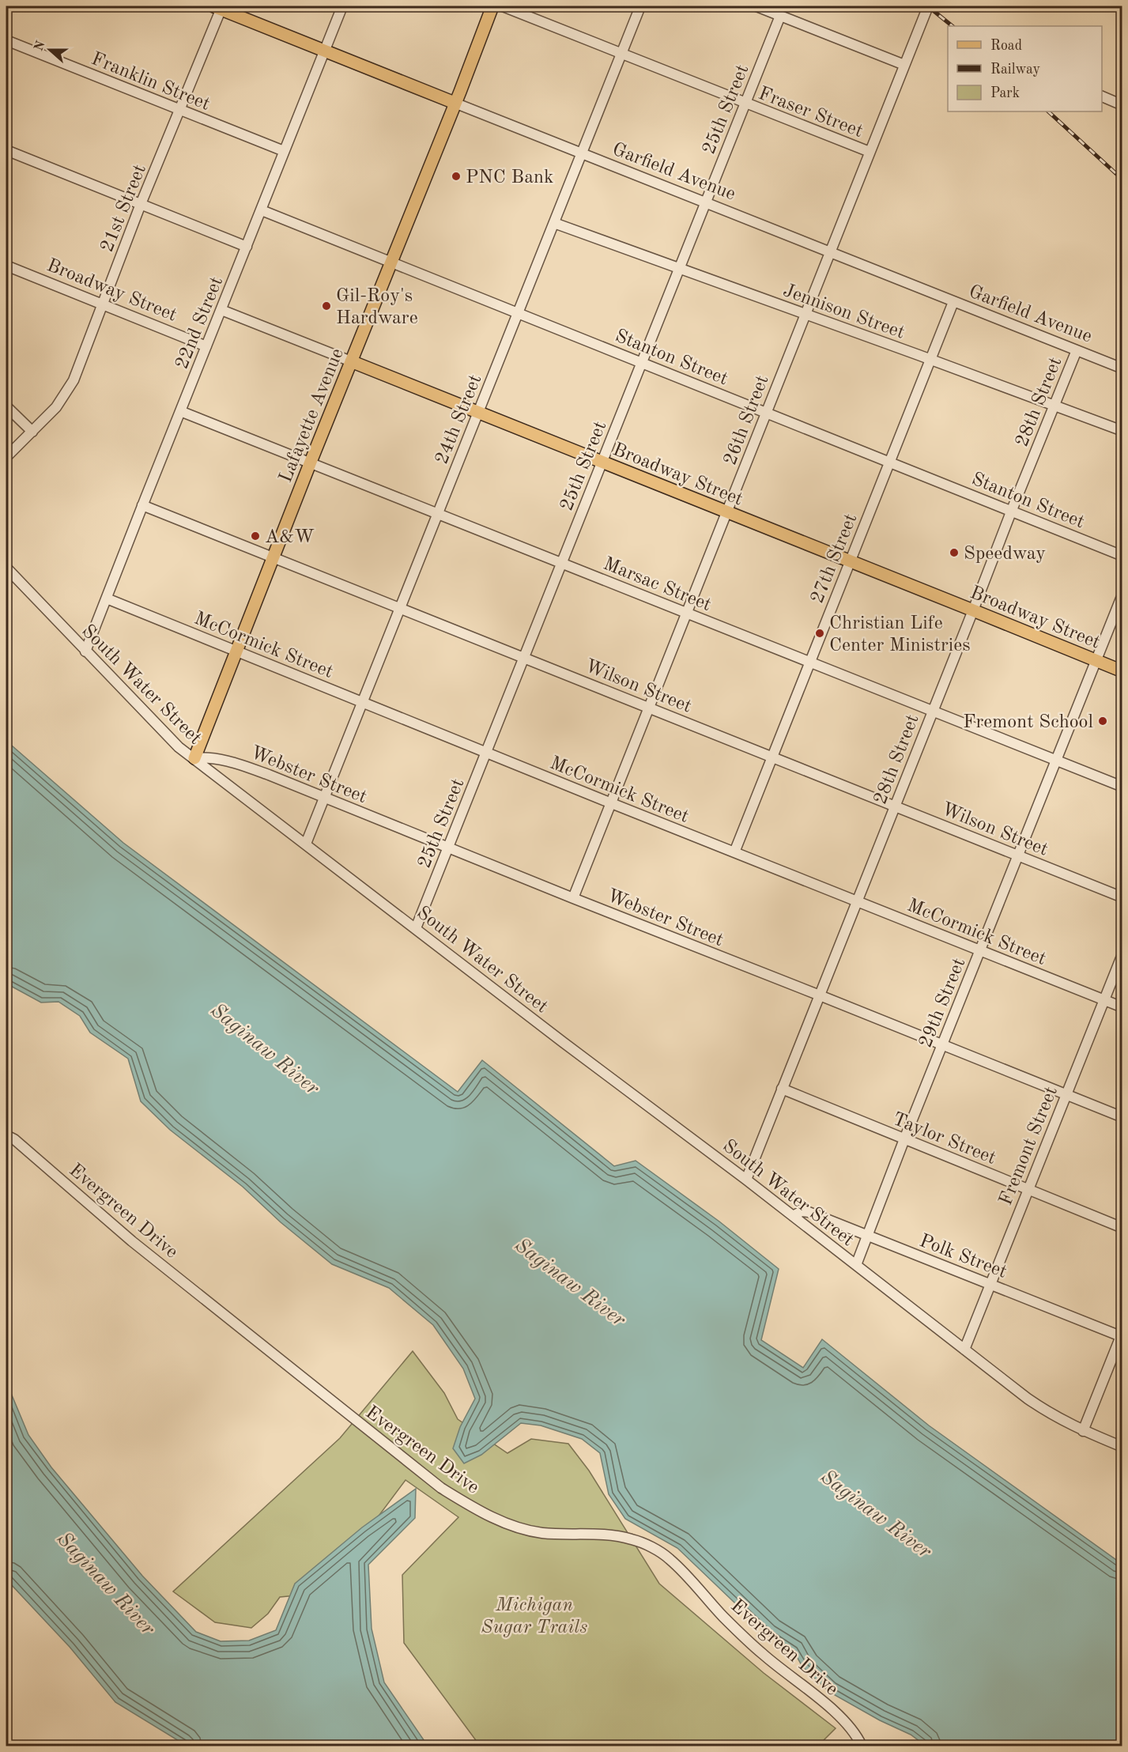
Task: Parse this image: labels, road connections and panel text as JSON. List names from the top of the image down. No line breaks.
{"streets":{"main road":["Garfield Avenue","Broadway Street","Lafayette Avenue"],"street":["Franklin Street","25th Street","Fraser Street","21st Street","Jennison Street","22nd Street","Stanton Street","28th Street","24th Street","26th Street","27th Street","Marsac Street","McCormick Street","South Water Street","Wilson Street","Webster Street","29th Street","Taylor Street","Fremont Street","Evergreen Drive","Polk Street"]},"crossings":[["Franklin Street","21st Street"],["Franklin Street","22nd Street"],["25th Street","Fraser Street"],["25th Street","Garfield Avenue"],["25th Street","Broadway Street"],["25th Street","Jennison Street"],["25th Street","Stanton Street"],["25th Street","Marsac Street"],["25th Street","McCormick Street"],["25th Street","South Water Street"],["25th Street","Wilson Street"],["25th Street","Webster Street"],["Fraser Street","24th Street"],["Fraser Street","26th Street"],["Garfield Avenue","21st Street"],["Garfield Avenue","22nd Street"],["Garfield Avenue","28th Street"],["Garfield Avenue","Lafayette Avenue"],["Garfield Avenue","24th Street"],["Garfield Avenue","26th Street"],["Garfield Avenue","27th Street"],["21st Street","Broadway Street"],["Broadway Street","22nd Street"],["Broadway Street","28th Street"],["Broadway Street","Lafayette Avenue"],["Broadway Street","24th Street"],["Broadway Street","26th Street"],["Broadway Street","27th Street"],["Broadway Street","29th Street"],["Jennison Street","28th Street"],["Jennison Street","24th Street"],["Jennison Street","26th Street"],["Jennison Street","27th Street"],["22nd Street","Stanton Street"],["22nd Street","Marsac Street"],["22nd Street","McCormick Street"],["22nd Street","South Water Street"],["22nd Street","Wilson Street"],["Stanton Street","28th Street"],["Stanton Street","Lafayette Avenue"],["Stanton Street","24th Street"],["Stanton Street","26th Street"],["Stanton Street","27th Street"],["28th Street","Marsac Street"],["28th Street","McCormick Street"],["28th Street","South Water Street"],["28th Street","Wilson Street"],["28th Street","Webster Street"],["28th Street","Taylor Street"],["Lafayette Avenue","Marsac Street"],["Lafayette Avenue","McCormick Street"],["Lafayette Avenue","South Water Street"],["Lafayette Avenue","Wilson Street"],["Lafayette Avenue","Webster Street"],["24th Street","Marsac Street"],["24th Street","McCormick Street"],["24th Street","South Water Street"],["24th Street","Wilson Street"],["24th Street","Webster Street"],["26th Street","Marsac Street"],["26th Street","McCormick Street"],["26th Street","Wilson Street"],["26th Street","Webster Street"],["27th Street","Marsac Street"],["27th Street","McCormick Street"],["27th Street","Wilson Street"],["Marsac Street","29th Street"],["McCormick Street","29th Street"],["McCormick Street","Fremont Street"],["South Water Street","Webster Street"],["South Water Street","29th Street"],["South Water Street","Fremont Street"],["South Water Street","Polk Street"],["Wilson Street","29th Street"],["Webster Street","29th Street"],["Webster Street","Fremont Street"],["29th Street","Taylor Street"],["29th Street","Polk Street"],["Taylor Street","Fremont Street"],["Fremont Street","Polk Street"]],"water":["Saginaw River"],"parks":["Michigan Sugar Trails"],"places":["PNC Bank","Gil-Roy's Hardware","A&W","Speedway","Christian Life Center Ministries","Fremont School"],"legend":["Road","Railway","Park"],"north":"left"}
